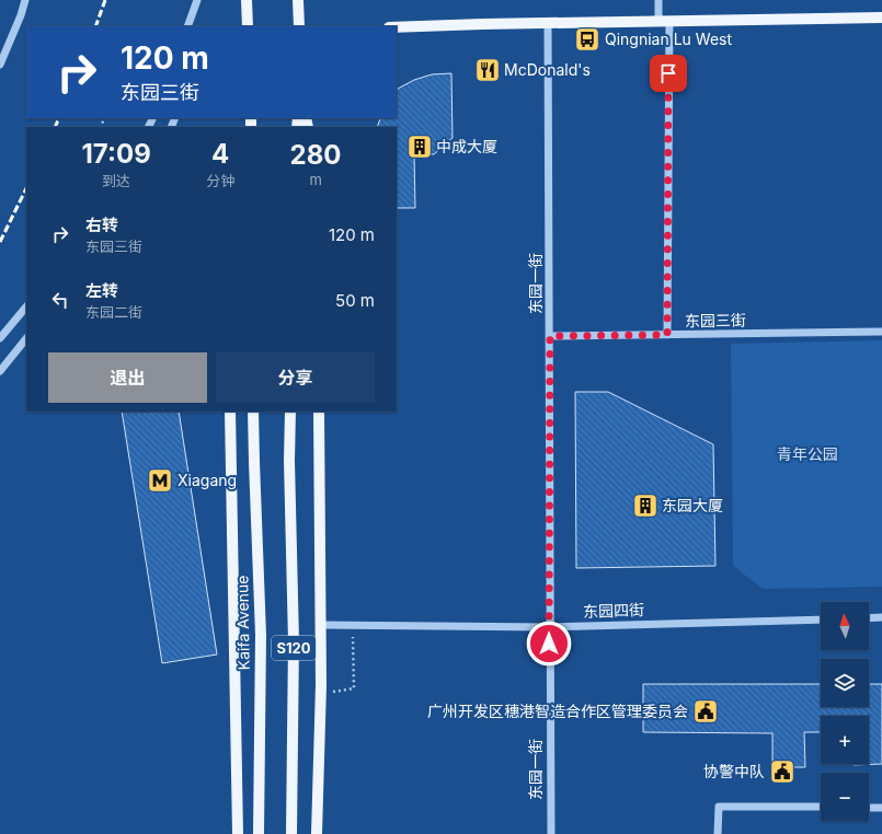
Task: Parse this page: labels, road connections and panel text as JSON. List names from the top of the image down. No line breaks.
{"streets":{"main road":["Kaifa Avenue","S120"],"street":["东园一街","东园三街","东园四街"]},"crossings":[["东园一街","东园三街"],["东园一街","东园四街"]],"parks":["青年公园"],"places":{"bus stop":["Qingnian Lu West"],"restaurant":["McDonald's"],"building":["中成大厦","东园大厦"],"metro station":["Xiagang"],"public building":["广州开发区穗港智造合作区管理委员会","协警中队"]},"north":"top","page":{"turn":["120 m","东园三街"],"eta":["17:09","到达","4","分钟","280","m"],"list":[{"name":"右转","note":"东园三街","value":"120 m"},{"name":"左转","note":"东园二街","value":"50 m"}],"buttons":["退出","分享"],"map_buttons":["+","−"]}}
